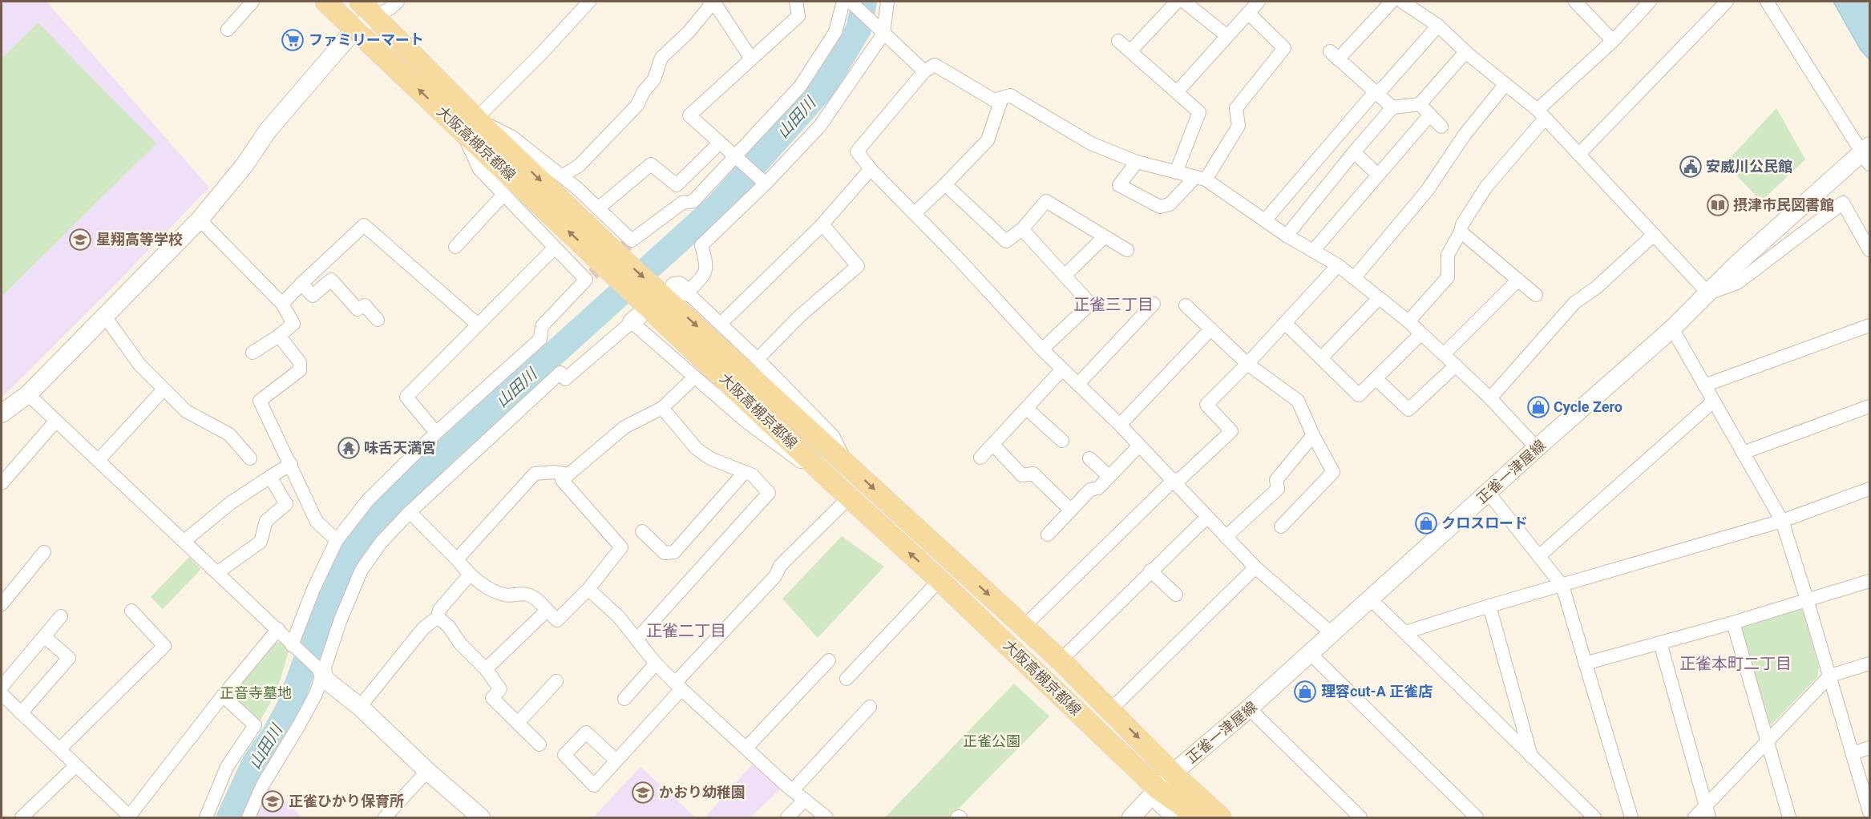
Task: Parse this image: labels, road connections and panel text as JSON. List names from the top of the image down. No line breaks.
{"streets":{"main road":["大阪高槻京都線","正雀一津屋線"]},"crossings":[["大阪高槻京都線","正雀一津屋線"]],"districts":["正雀三丁目","正雀二丁目","正雀本町二丁目"],"water":["山田川"],"parks":["正音寺墓地","正雀公園"],"places":{"supermarket":["ファミリーマート"],"public building":["安威川公民館"],"library":["摂津市民図書館"],"school or university":["星翔高等学校","かおり幼稚園","正雀ひかり保育所"],"shop":["Cycle Zero","クロスロード","理容cut-A 正雀店"],"temple":["味舌天満宮"]}}
